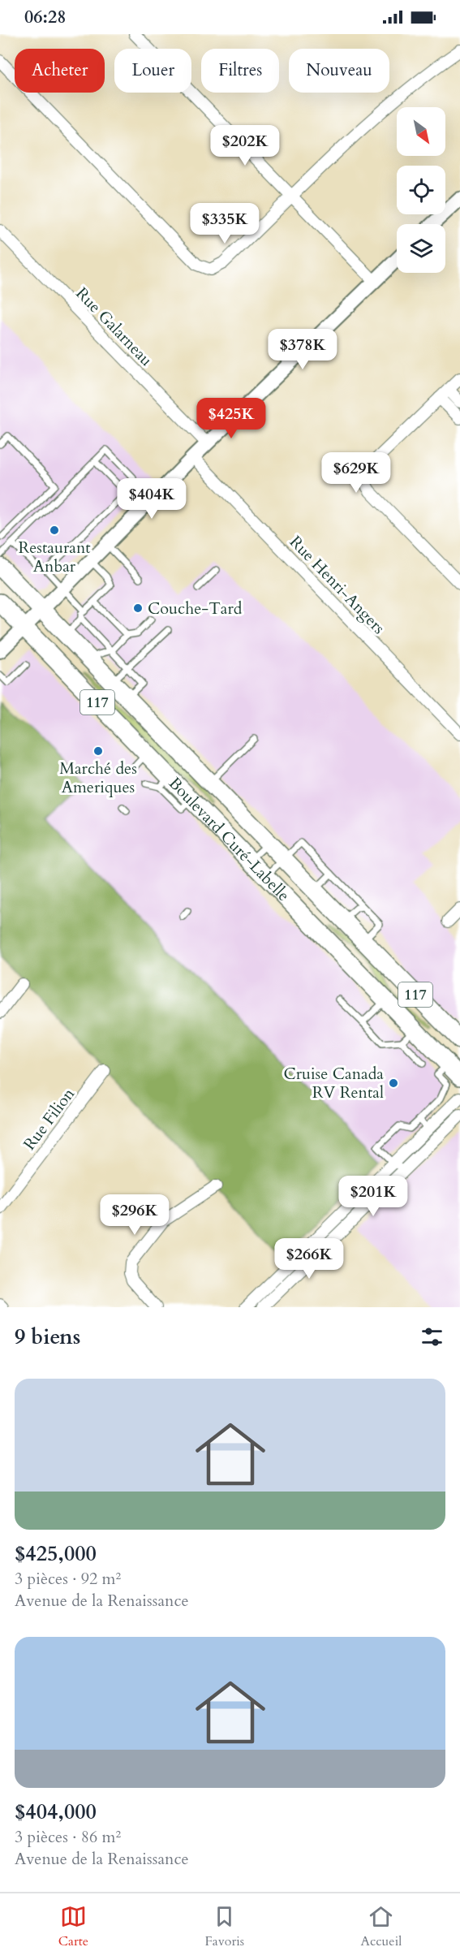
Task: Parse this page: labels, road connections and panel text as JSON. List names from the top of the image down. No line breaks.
{"streets":{"main road":["117","Boulevard Curé-Labelle"],"street":["Rue Galarneau","Rue Henri-Angers","Rue Filion"]},"places":["Restaurant Anbar","Couche-Tard","Marché des Ameriques","Cruise Canada RV Rental"],"north":"bottom right","page":{"status":"06:28","chip":["Acheter","Louer","Filtres","Nouveau"],"price":["$202K","$335K","$378K","$425K","$629K","$404K","$201K","$296K","$266K"],"heading":"9 biens","list":[{"name":"$425,000","note":"3 pièces · 92 m² · Avenue de la Renaissance"},{"name":"$404,000","note":"3 pièces · 86 m² · Avenue de la Renaissance"}],"tabs":["Carte","Favoris","Accueil"]}}
